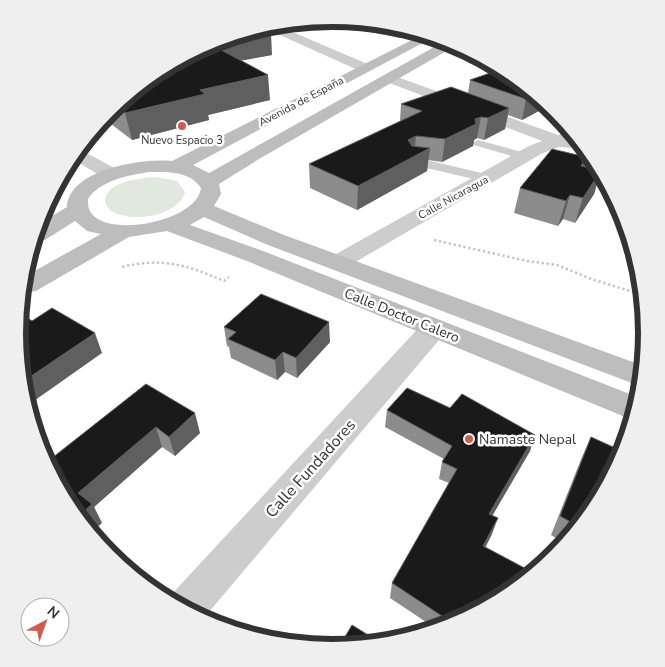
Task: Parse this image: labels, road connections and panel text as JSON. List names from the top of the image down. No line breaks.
{"streets":{"street":["Avenida de España","Calle Nicaragua","Calle Doctor Calero","Calle Fundadores"]},"crossings":[["Calle Nicaragua","Calle Doctor Calero"],["Calle Doctor Calero","Calle Fundadores"]],"places":["Nuevo Espacio 3","Namaste Nepal"],"north":"top right"}
